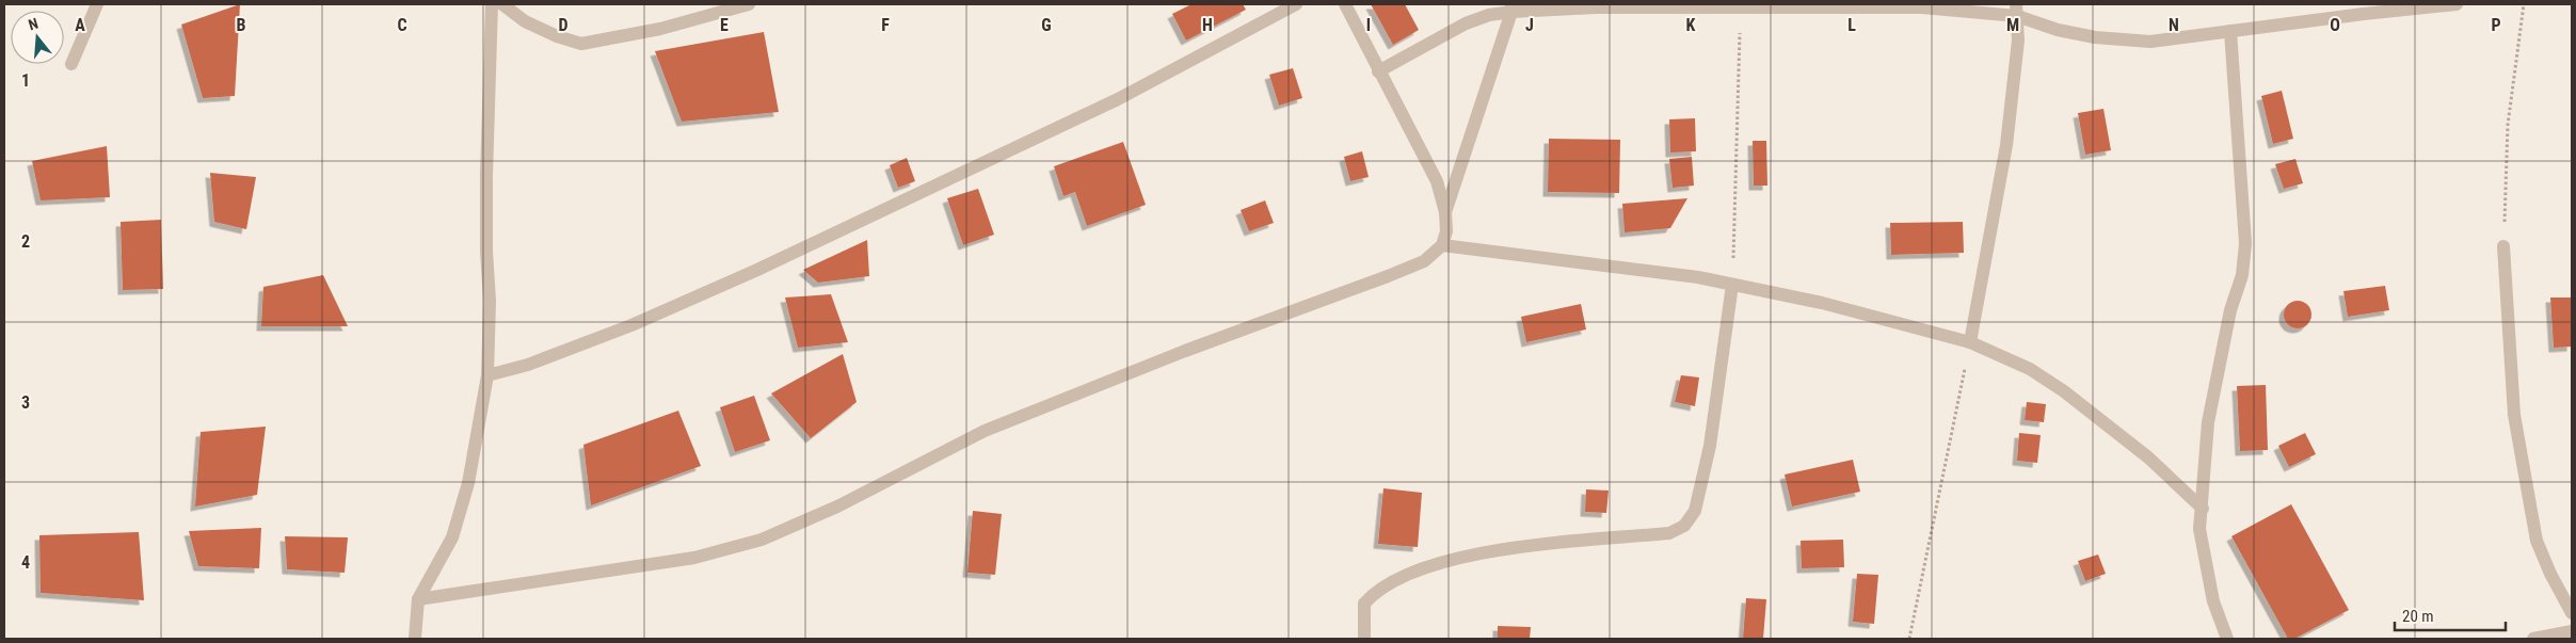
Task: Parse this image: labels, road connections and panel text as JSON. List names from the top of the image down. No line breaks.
{"scale_bar":"20 m","north":"top","grid":{"columns":["A","B","C","D","E","F","G","H","I","J","K","L","M","N","O","P"],"rows":["1","2","3","4"]}}
